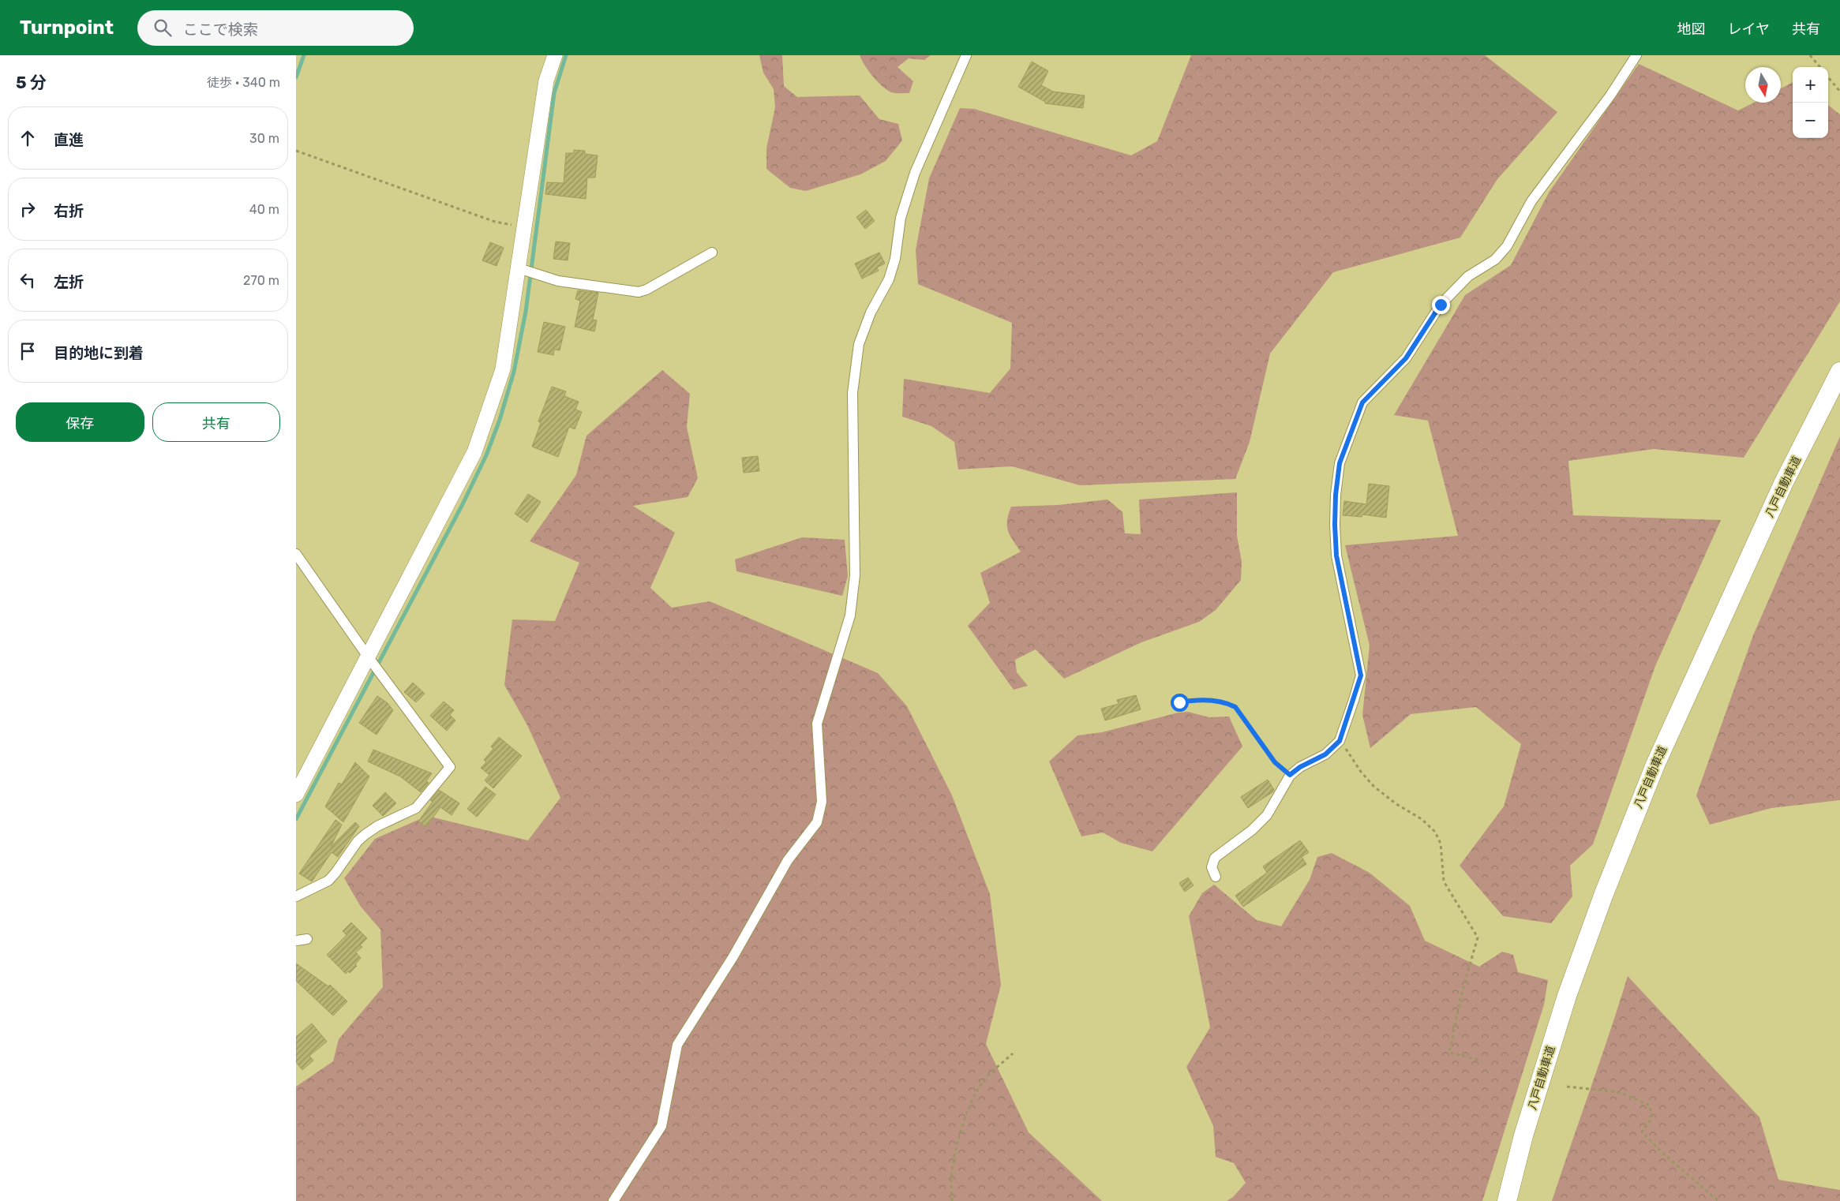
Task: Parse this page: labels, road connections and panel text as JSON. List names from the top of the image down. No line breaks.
{"streets":{"highway":["八戸自動車道"]},"north":"bottom","page":{"header":"Turnpoint","search":"ここで検索","nav":["地図","レイヤ","共有"],"heading":["5 分","徒歩 · 340 m"],"map_buttons":["+","−"],"list":[["直進","30 m"],["右折","40 m"],["左折","270 m"],"目的地に到着"],"buttons":["保存","共有"]}}
